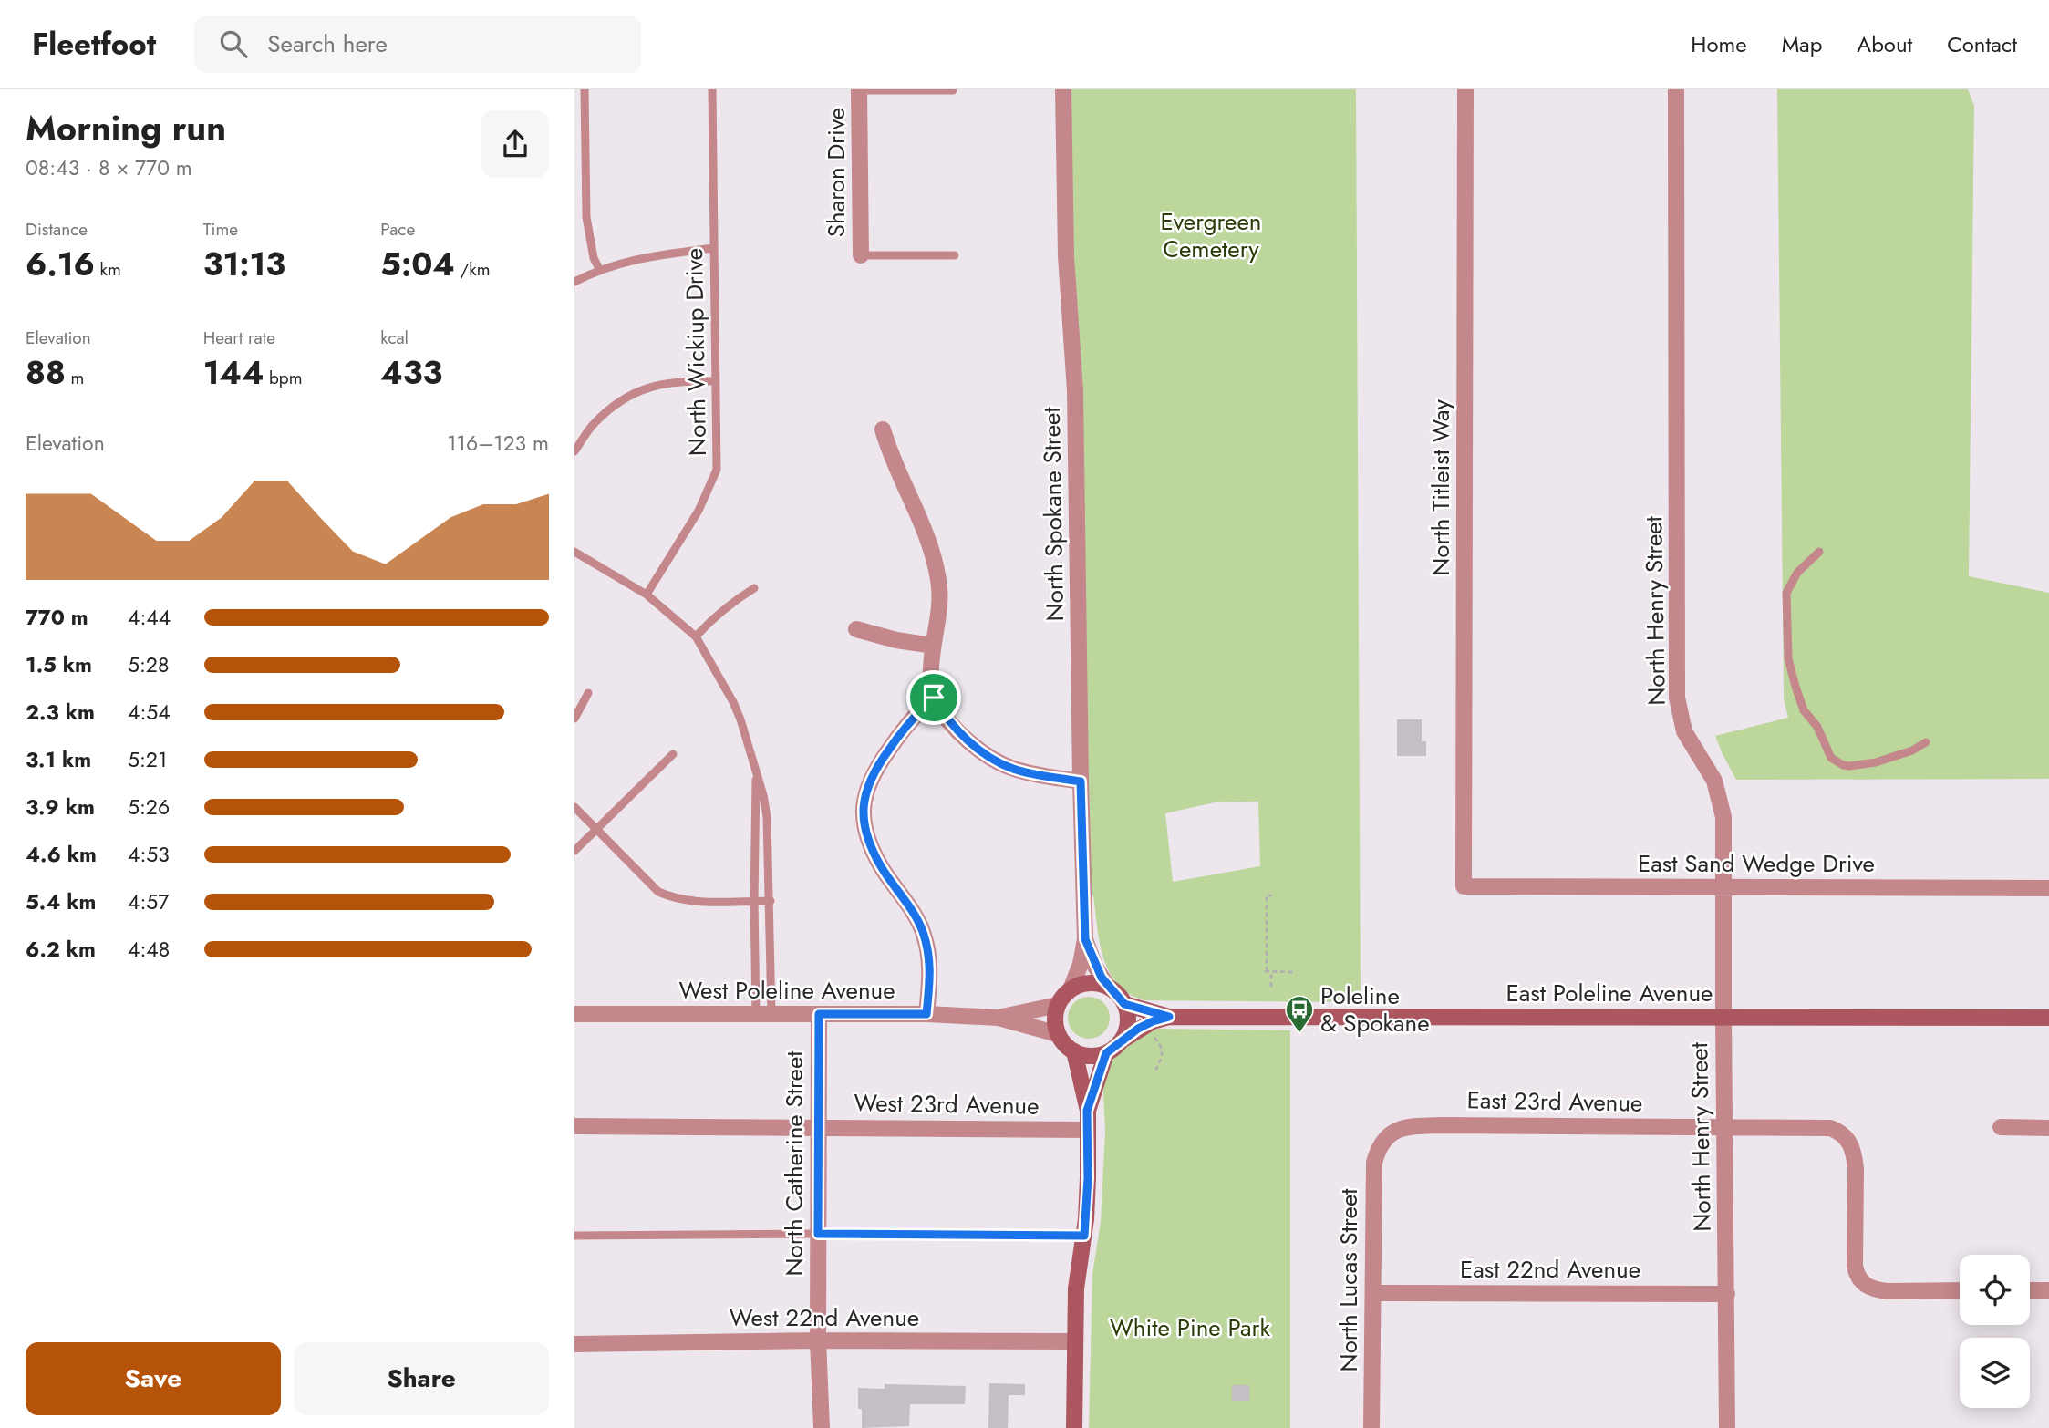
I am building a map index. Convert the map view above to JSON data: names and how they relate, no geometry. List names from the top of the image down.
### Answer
{
  "streets": {
    "main road": ["East Poleline Avenue"],
    "street": [
      "Sharon Drive",
      "North Titleist Way",
      "North Spokane Street",
      "North Henry Street",
      "East Sand Wedge Drive",
      "West Poleline Avenue",
      "East 23rd Avenue",
      "West 23rd Avenue",
      "North Catherine Street",
      "East 22nd Avenue",
      "North Lucas Street",
      "West 22nd Avenue"
    ],
    "lane": ["North Wickiup Drive"]
  },
  "crossings": [
    ["North Titleist Way", "East Sand Wedge Drive"],
    ["North Spokane Street", "West Poleline Avenue"],
    ["North Spokane Street", "East Poleline Avenue"],
    ["North Henry Street", "East Sand Wedge Drive"],
    ["North Henry Street", "East Poleline Avenue"],
    ["North Henry Street", "East 23rd Avenue"],
    ["North Henry Street", "East 22nd Avenue"],
    ["West Poleline Avenue", "East Poleline Avenue"],
    ["West Poleline Avenue", "North Catherine Street"],
    ["East 23rd Avenue", "North Lucas Street"],
    ["West 23rd Avenue", "North Catherine Street"],
    ["North Catherine Street", "West 22nd Avenue"],
    ["East 22nd Avenue", "North Lucas Street"]
  ],
  "parks": ["Evergreen Cemetery", "White Pine Park"],
  "places": {
    "bus stop": ["Poleline & Spokane"]
  },
  "page": {
    "header": "Fleetfoot",
    "search": "Search here",
    "nav": [
      "Home",
      "Map",
      "About",
      "Contact"
    ],
    "heading": ["Morning run", "08:43 · 8 × 770 m"],
    "stats": [
      ["Distance", "6.16 km"],
      ["Time", "31:13"],
      ["Pace", "5:04 /km"],
      ["Elevation", "88 m"],
      ["Heart rate", "144 bpm"],
      ["kcal", "433"]
    ],
    "chart": ["Elevation", "116–123 m"],
    "list": [
      {
        "name": "770 m",
        "note": "4:44"
      },
      {
        "name": "1.5 km",
        "note": "5:28"
      },
      {
        "name": "2.3 km",
        "note": "4:54"
      },
      {
        "name": "3.1 km",
        "note": "5:21"
      },
      {
        "name": "3.9 km",
        "note": "5:26"
      },
      {
        "name": "4.6 km",
        "note": "4:53"
      },
      {
        "name": "5.4 km",
        "note": "4:57"
      },
      {
        "name": "6.2 km",
        "note": "4:48"
      }
    ],
    "buttons": ["Save", "Share"]
  }
}
